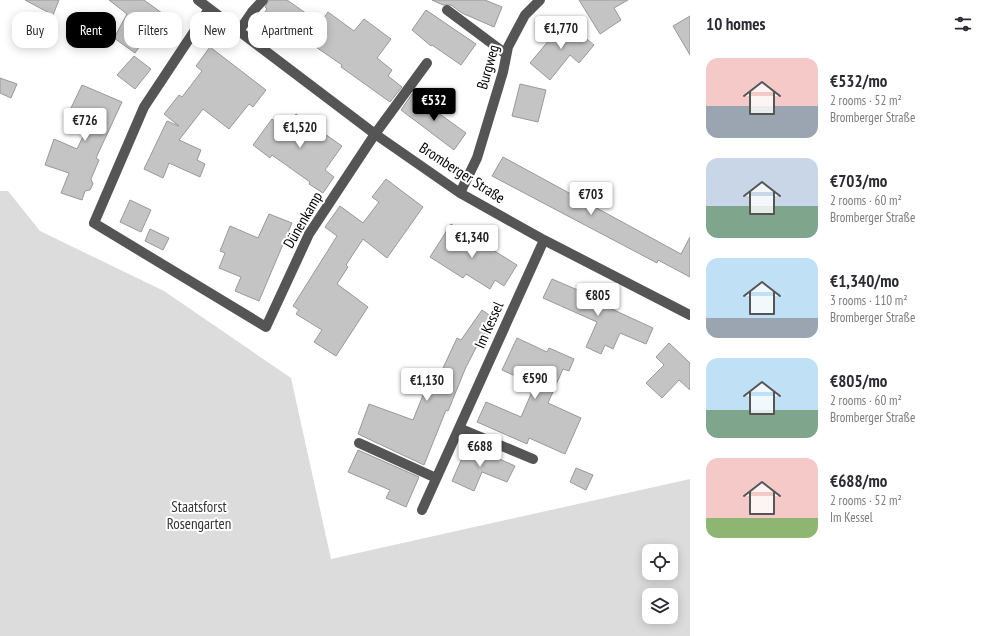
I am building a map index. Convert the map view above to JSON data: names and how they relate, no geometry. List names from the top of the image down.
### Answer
{
  "streets": {
    "street": [
      "Burgweg",
      "Bromberger Straße",
      "Dünenkamp",
      "Im Kessel"
    ]
  },
  "crossings": [
    ["Burgweg", "Bromberger Straße"],
    ["Bromberger Straße", "Dünenkamp"],
    ["Bromberger Straße", "Im Kessel"]
  ],
  "parks": ["Staatsforst Rosengarten"],
  "page": {
    "heading": "10 homes",
    "chip": [
      "Buy",
      "Rent",
      "Filters",
      "New",
      "Apartment"
    ],
    "price": [
      "€1,770",
      "€532",
      "€726",
      "€1,520",
      "€703",
      "€1,340",
      "€805",
      "€590",
      "€1,130",
      "€688"
    ],
    "list": [
      {
        "name": "€532/mo",
        "note": "2 rooms · 52 m² · Bromberger Straße"
      },
      {
        "name": "€703/mo",
        "note": "2 rooms · 60 m² · Bromberger Straße"
      },
      {
        "name": "€1,340/mo",
        "note": "3 rooms · 110 m² · Bromberger Straße"
      },
      {
        "name": "€805/mo",
        "note": "2 rooms · 60 m² · Bromberger Straße"
      },
      {
        "name": "€688/mo",
        "note": "2 rooms · 52 m² · Im Kessel"
      }
    ]
  }
}
